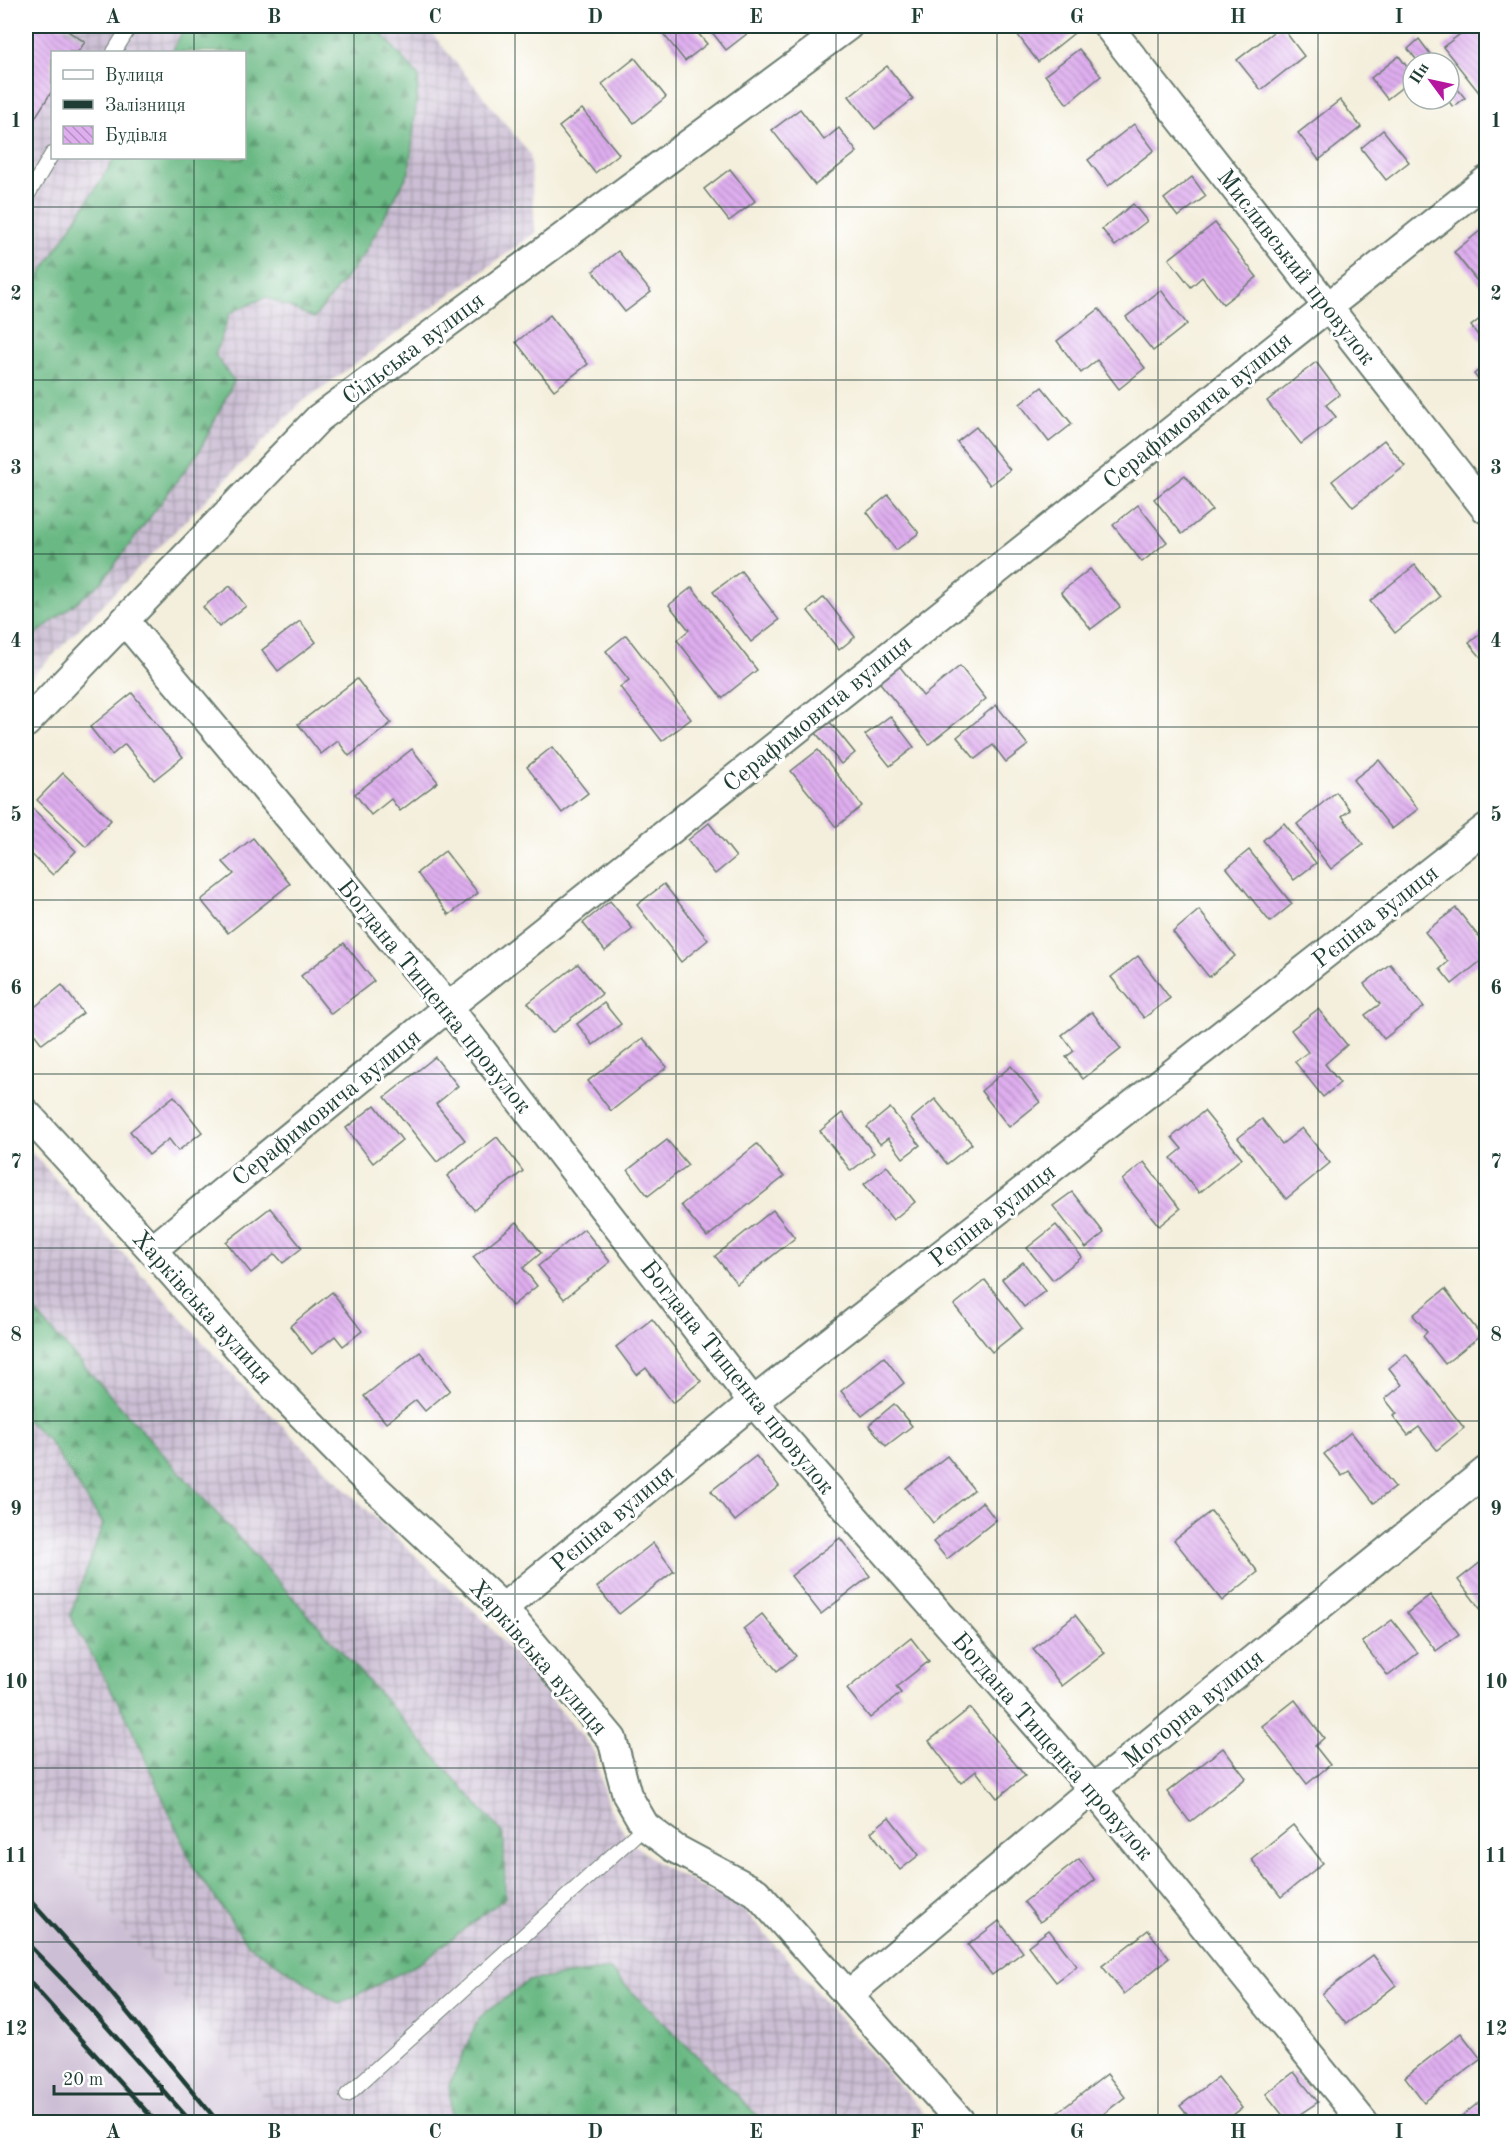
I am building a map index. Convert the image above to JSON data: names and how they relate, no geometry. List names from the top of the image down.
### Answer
{
  "streets": {
    "street": [
      "Мисливський провулок",
      "Сільська вулиця",
      "Серафимовича вулиця",
      "Рєпіна вулиця",
      "Богдана Тищенка провулок",
      "Харківська вулиця",
      "Моторна вулиця"
    ]
  },
  "crossings": [
    ["Мисливський провулок", "Серафимовича вулиця"],
    ["Сільська вулиця", "Богдана Тищенка провулок"],
    ["Серафимовича вулиця", "Богдана Тищенка провулок"],
    ["Серафимовича вулиця", "Харківська вулиця"],
    ["Рєпіна вулиця", "Богдана Тищенка провулок"],
    ["Рєпіна вулиця", "Харківська вулиця"],
    ["Богдана Тищенка провулок", "Моторна вулиця"],
    ["Харківська вулиця", "Моторна вулиця"]
  ],
  "legend": ["Вулиця", "Залізниця", "Будівля"],
  "scale_bar": "20 m",
  "north": "top left",
  "grid": {
    "columns": [
      "A",
      "B",
      "C",
      "D",
      "E",
      "F",
      "G",
      "H",
      "I"
    ],
    "rows": [
      "1",
      "2",
      "3",
      "4",
      "5",
      "6",
      "7",
      "8",
      "9",
      "10",
      "11",
      "12"
    ]
  }
}
